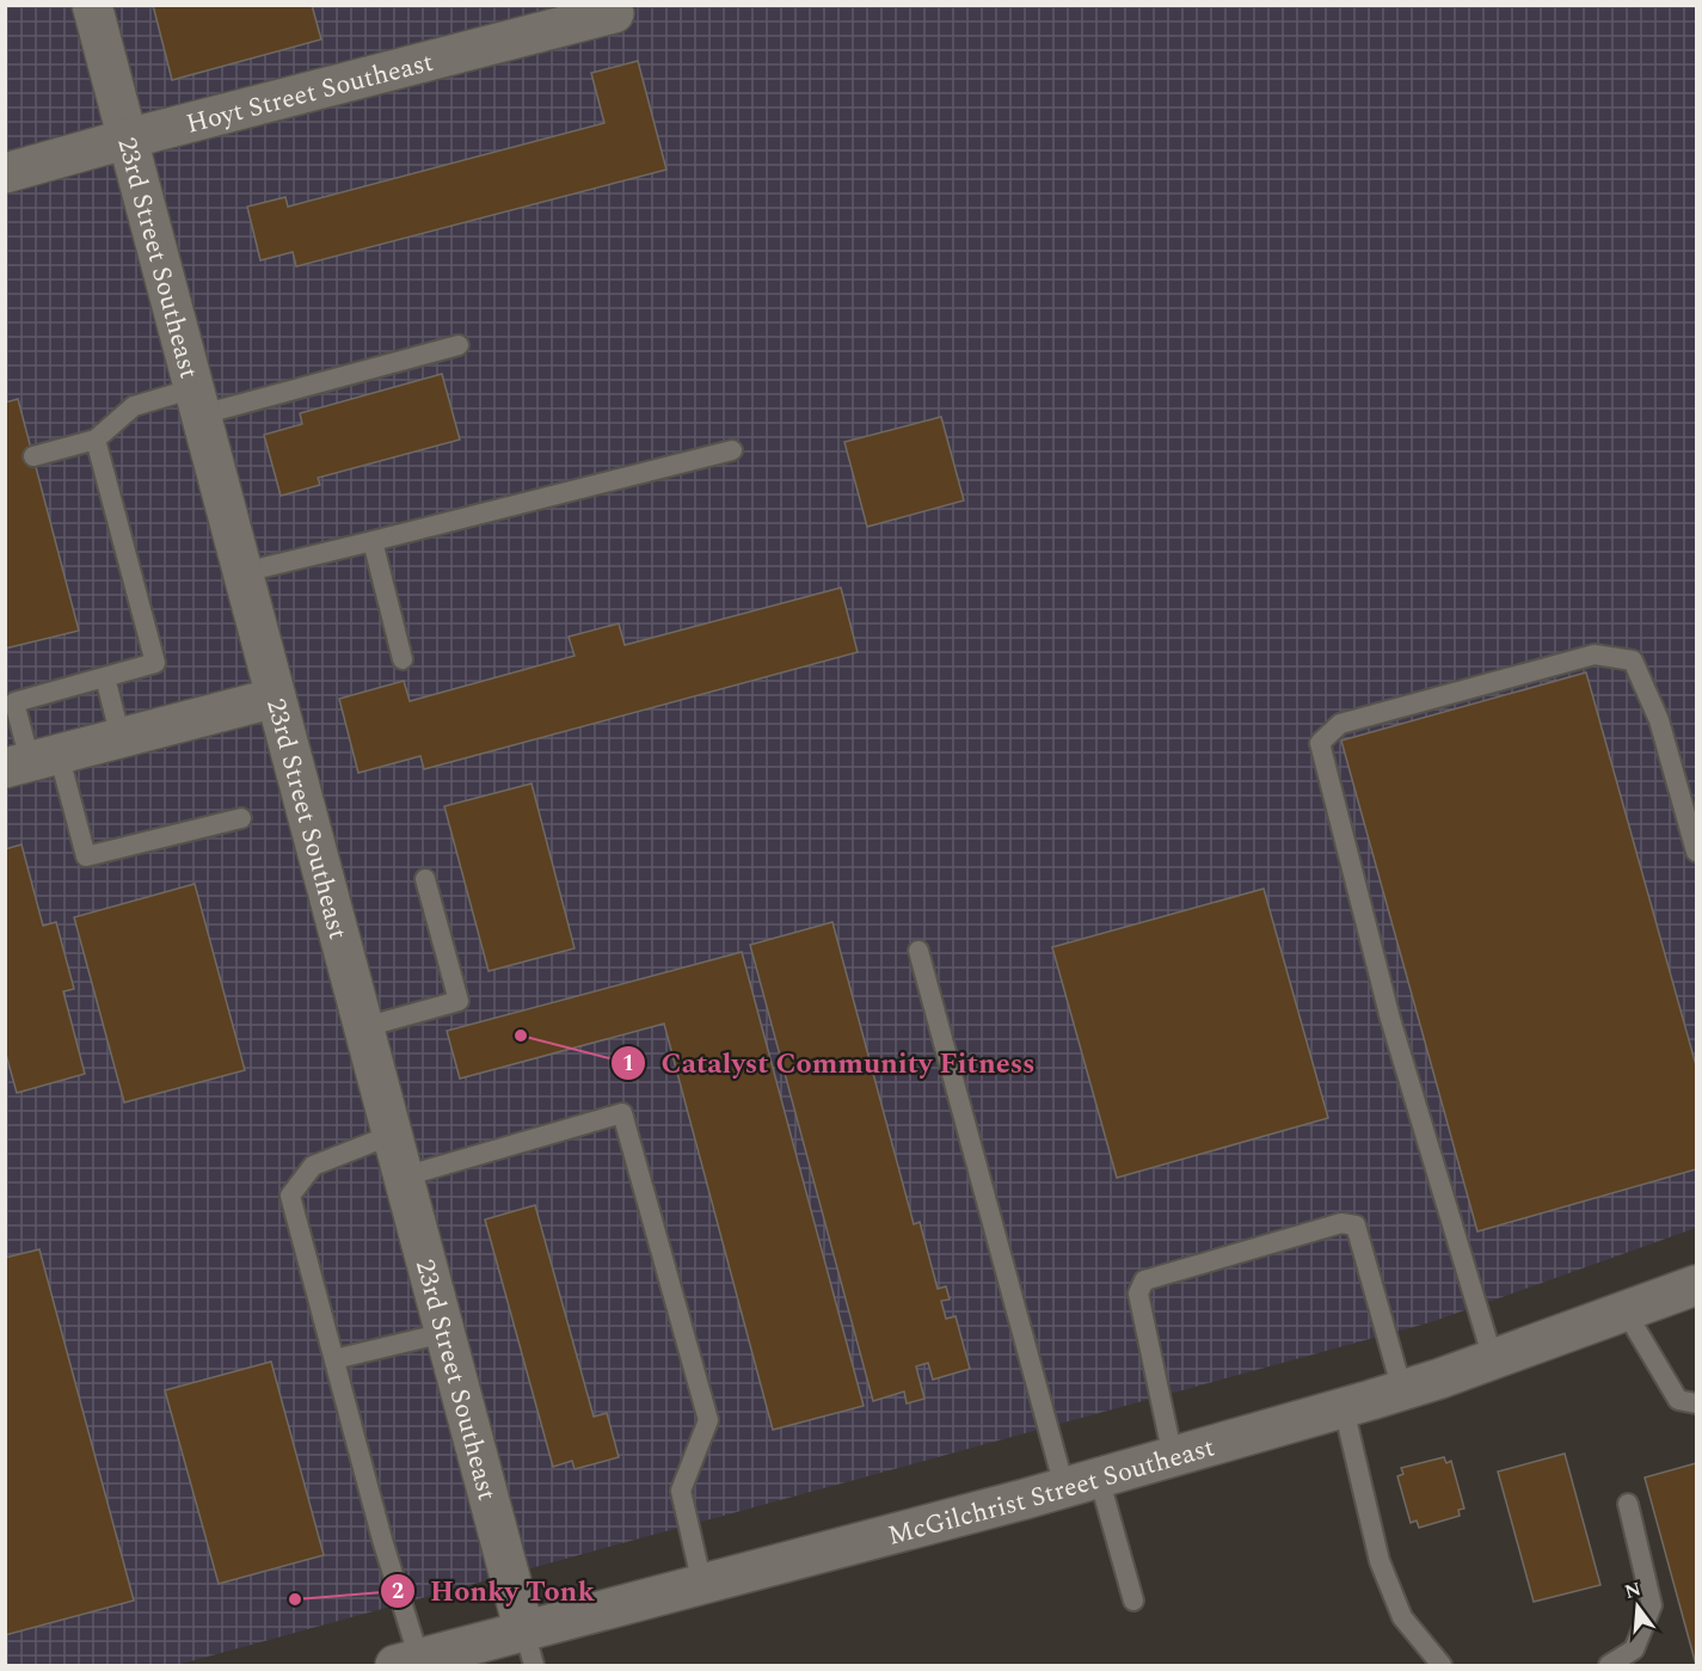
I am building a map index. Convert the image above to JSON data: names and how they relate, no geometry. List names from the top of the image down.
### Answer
{
  "streets": {
    "street": ["Hoyt Street Southeast", "23rd Street Southeast", "McGilchrist Street Southeast"]
  },
  "crossings": [
    ["Hoyt Street Southeast", "23rd Street Southeast"],
    ["23rd Street Southeast", "McGilchrist Street Southeast"]
  ],
  "places": ["Catalyst Community Fitness", "Honky Tonk"],
  "north": "top"
}
